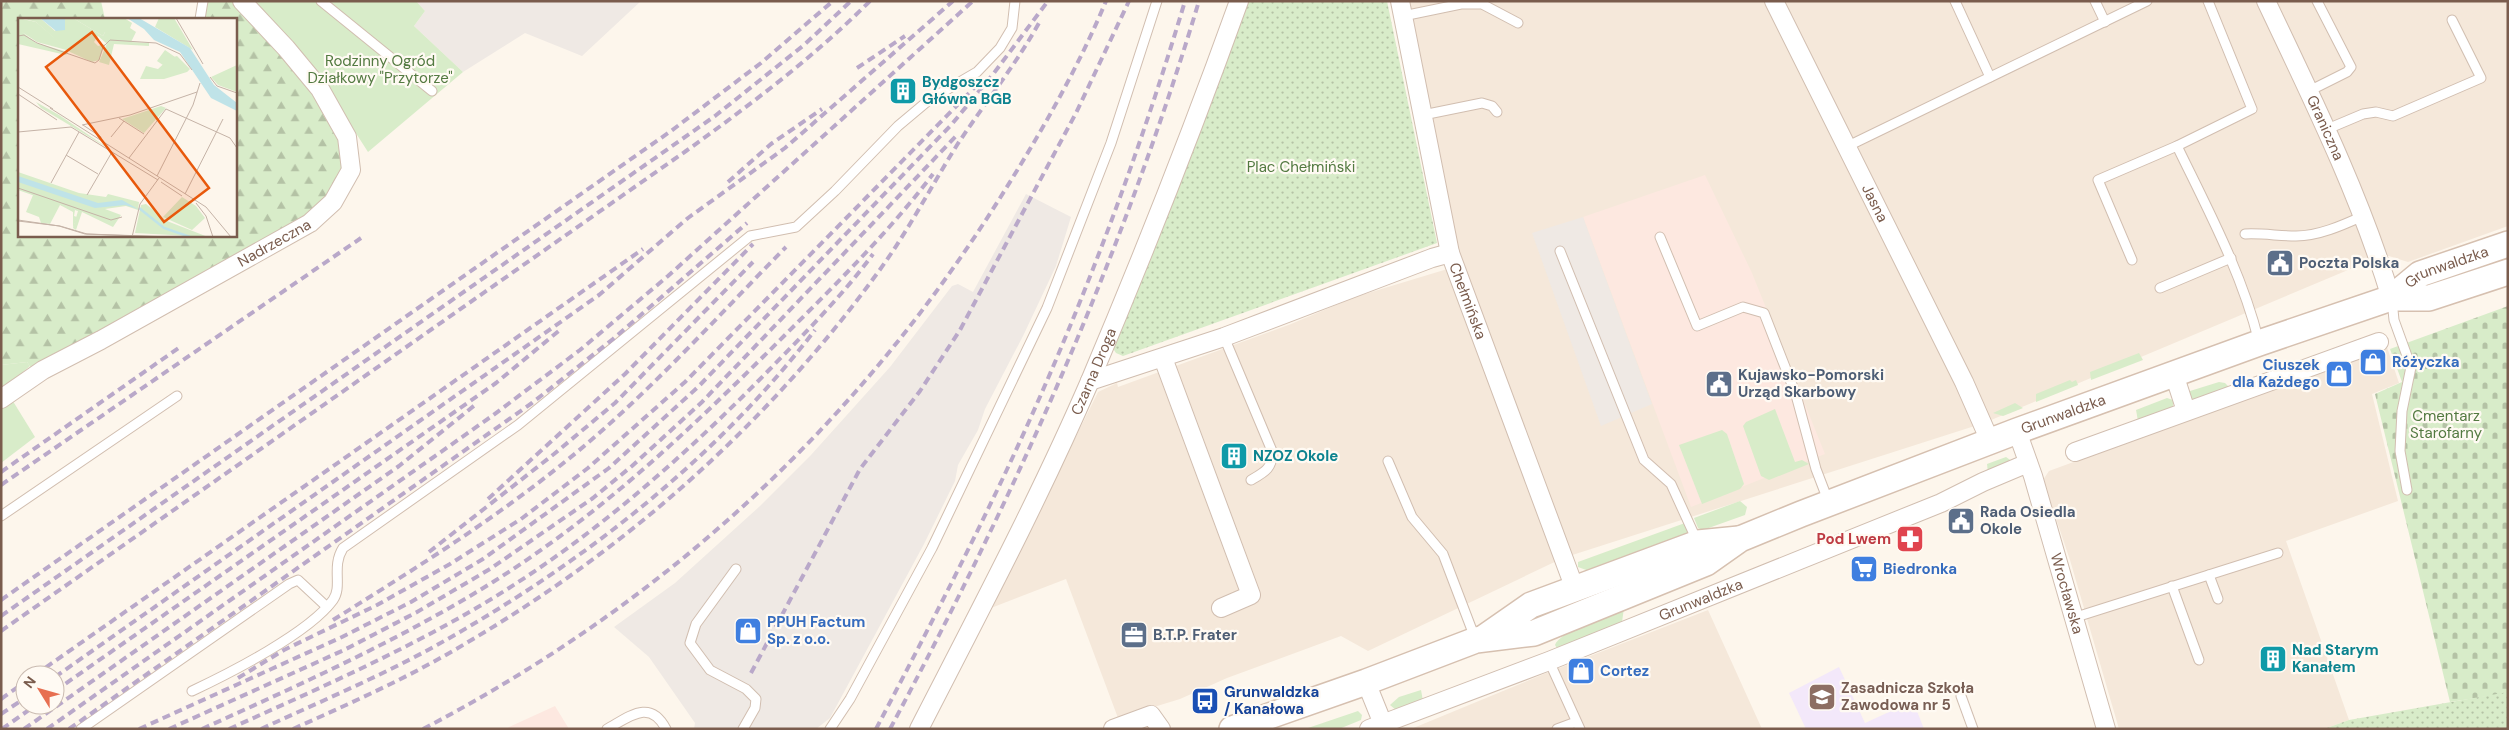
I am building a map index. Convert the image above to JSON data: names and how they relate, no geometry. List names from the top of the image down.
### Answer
{
  "streets": {
    "main road": ["Grunwaldzka"],
    "street": [
      "Graniczna",
      "Jasna",
      "Nadrzeczna",
      "Chełmińska",
      "Czarna Droga",
      "Wrocławska"
    ]
  },
  "crossings": [
    ["Graniczna", "Grunwaldzka"],
    ["Jasna", "Grunwaldzka"],
    ["Grunwaldzka", "Chełmińska"],
    ["Grunwaldzka", "Wrocławska"]
  ],
  "parks": ["Rodzinny Ogród Działkowy \"Przytorze\"", "Plac Chełmiński", "Cmentarz Starofarny"],
  "places": {
    "building": ["Bydgoszcz Główna BGB", "NZOZ Okole", "Nad Starym Kanałem"],
    "public building": ["Poczta Polska", "Kujawsko-Pomorski Urząd Skarbowy", "Rada Osiedla Okole"],
    "shop": [
      "Różyczka",
      "Ciuszek dla Każdego",
      "PPUH Factum Sp. z o.o.",
      "Cortez"
    ],
    "pharmacy": ["Pod Lwem"],
    "supermarket": ["Biedronka"],
    "office": ["B.T.P. Frater"],
    "school or university": ["Zasadnicza Szkoła Zawodowa nr 5"],
    "bus stop": ["Grunwaldzka / Kanałowa"]
  },
  "north": "top left"
}
